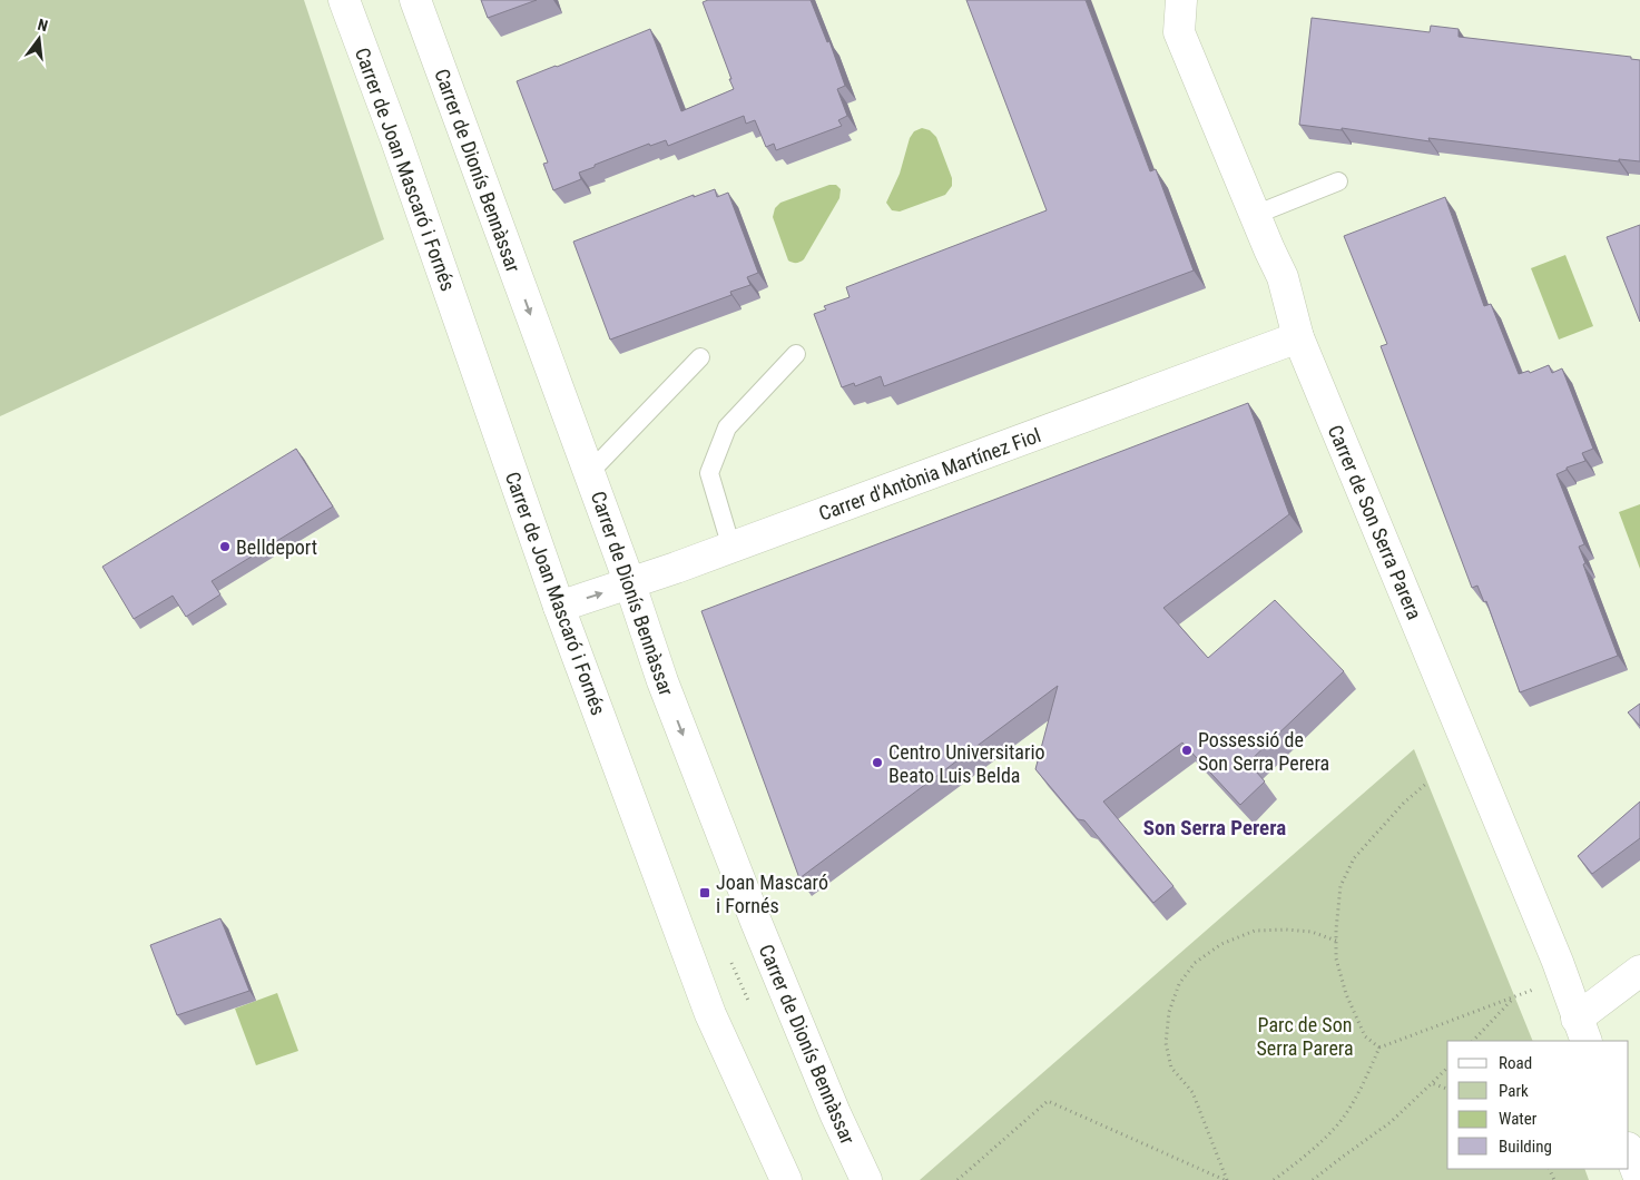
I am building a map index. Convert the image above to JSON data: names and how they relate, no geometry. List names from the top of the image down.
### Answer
{
  "streets": {
    "street": [
      "Carrer de Joan Mascaró i Fornés",
      "Carrer de Dionís Bennàssar",
      "Carrer d'Antònia Martínez Fiol",
      "Carrer de Son Serra Parera"
    ]
  },
  "crossings": [
    ["Carrer de Joan Mascaró i Fornés", "Carrer d'Antònia Martínez Fiol"],
    ["Carrer de Dionís Bennàssar", "Carrer d'Antònia Martínez Fiol"],
    ["Carrer d'Antònia Martínez Fiol", "Carrer de Son Serra Parera"]
  ],
  "one_way": ["Carrer de Dionís Bennàssar"],
  "districts": ["Son Serra Perera"],
  "parks": ["Parc de Son Serra Parera"],
  "places": {
    "other": ["Belldeport", "Possessió de Son Serra Perera", "Centro Universitario Beato Luis Belda"],
    "transit": ["Joan Mascaró i Fornés"]
  },
  "legend": [
    "Road",
    "Park",
    "Water",
    "Building"
  ],
  "north": "top"
}
